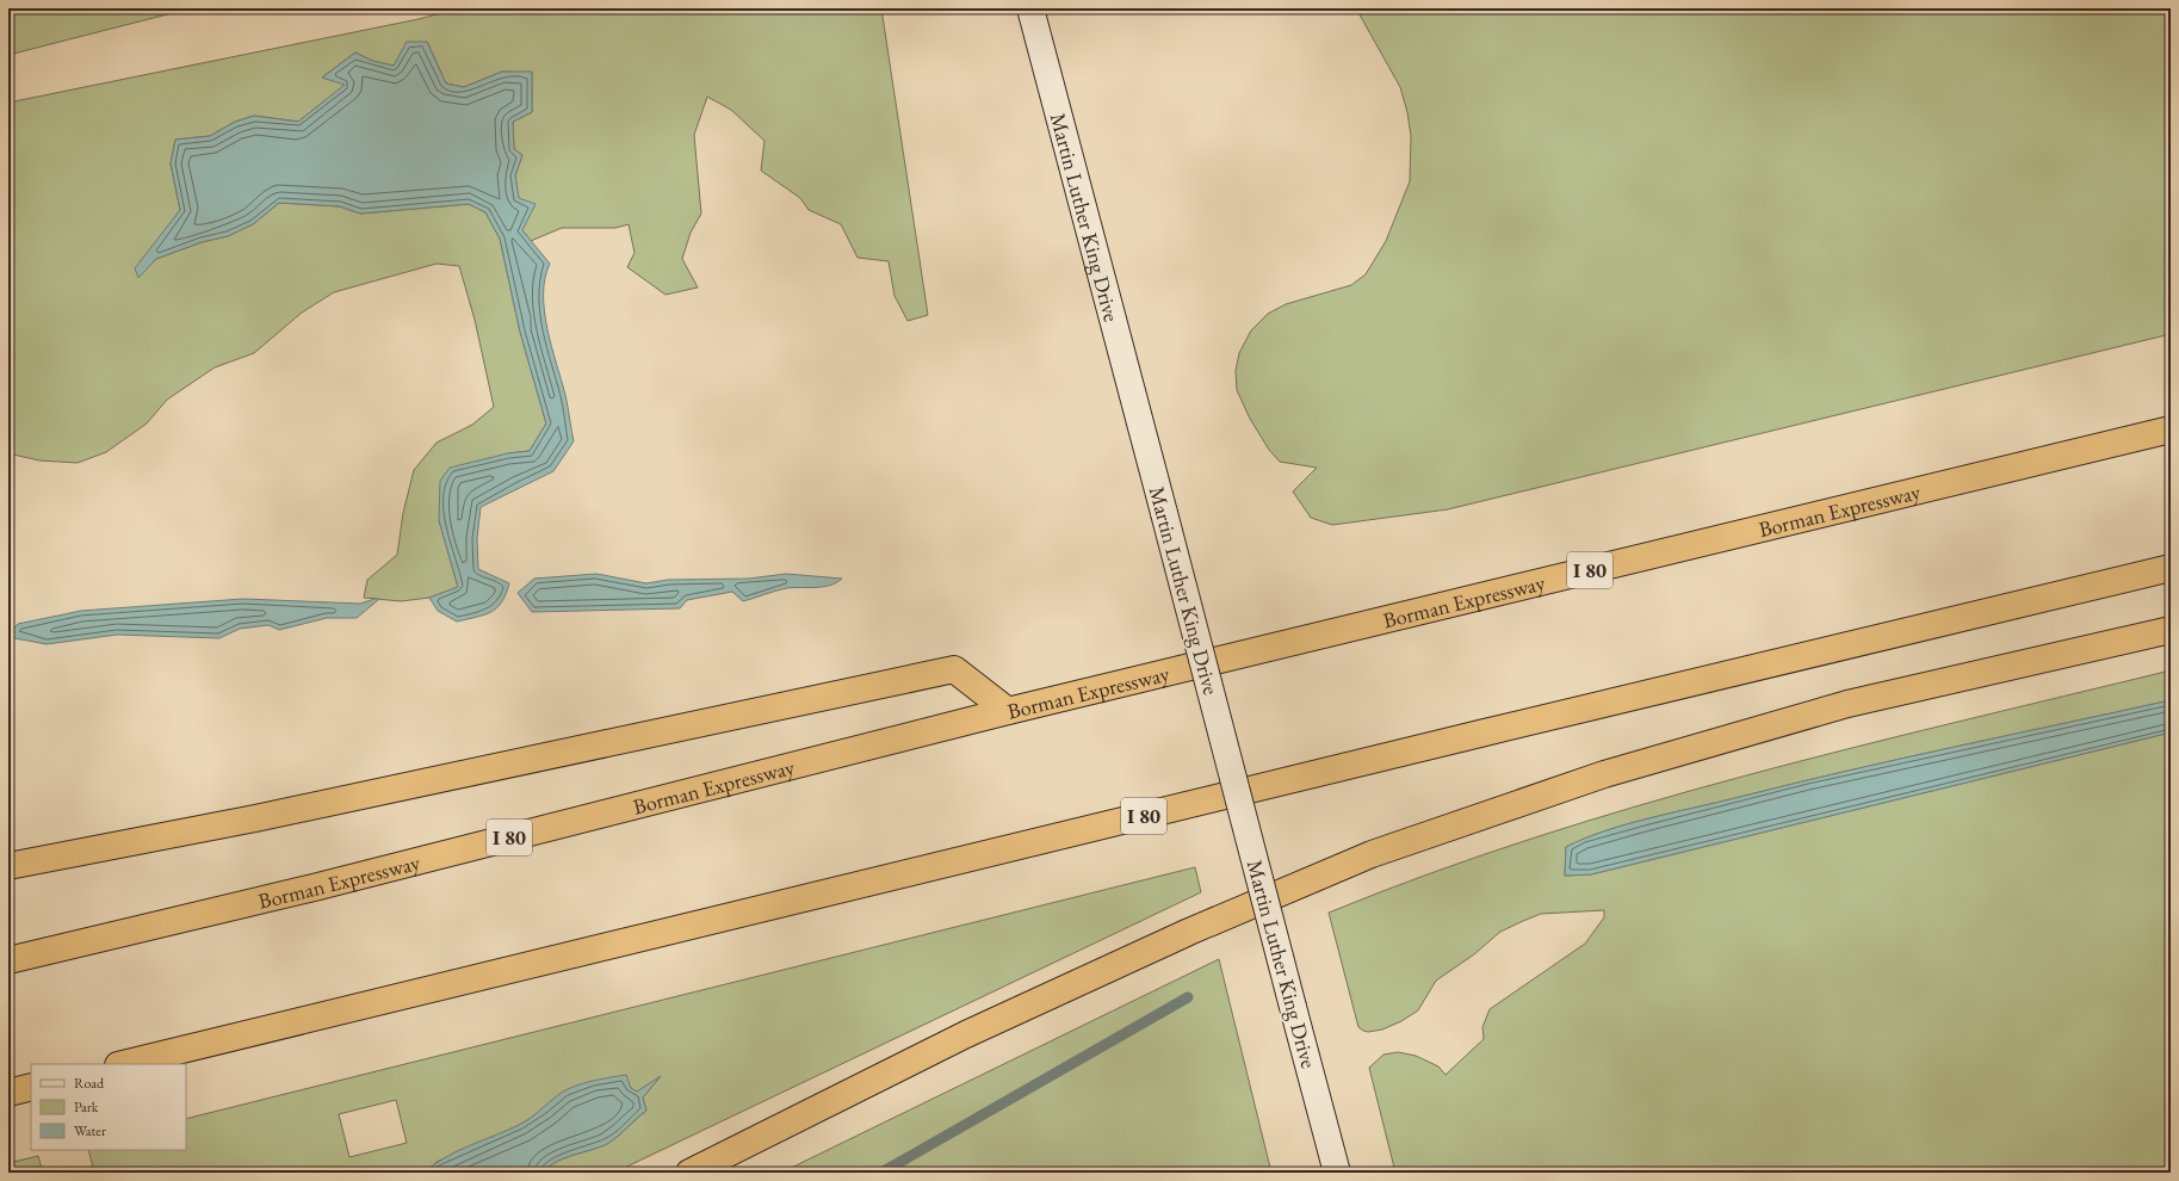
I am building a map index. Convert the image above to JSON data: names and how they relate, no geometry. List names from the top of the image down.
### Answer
{
  "streets": {
    "highway": ["Borman Expressway", "I 80"],
    "main road": ["Martin Luther King Drive"]
  },
  "legend": ["Road", "Park", "Water"]
}
